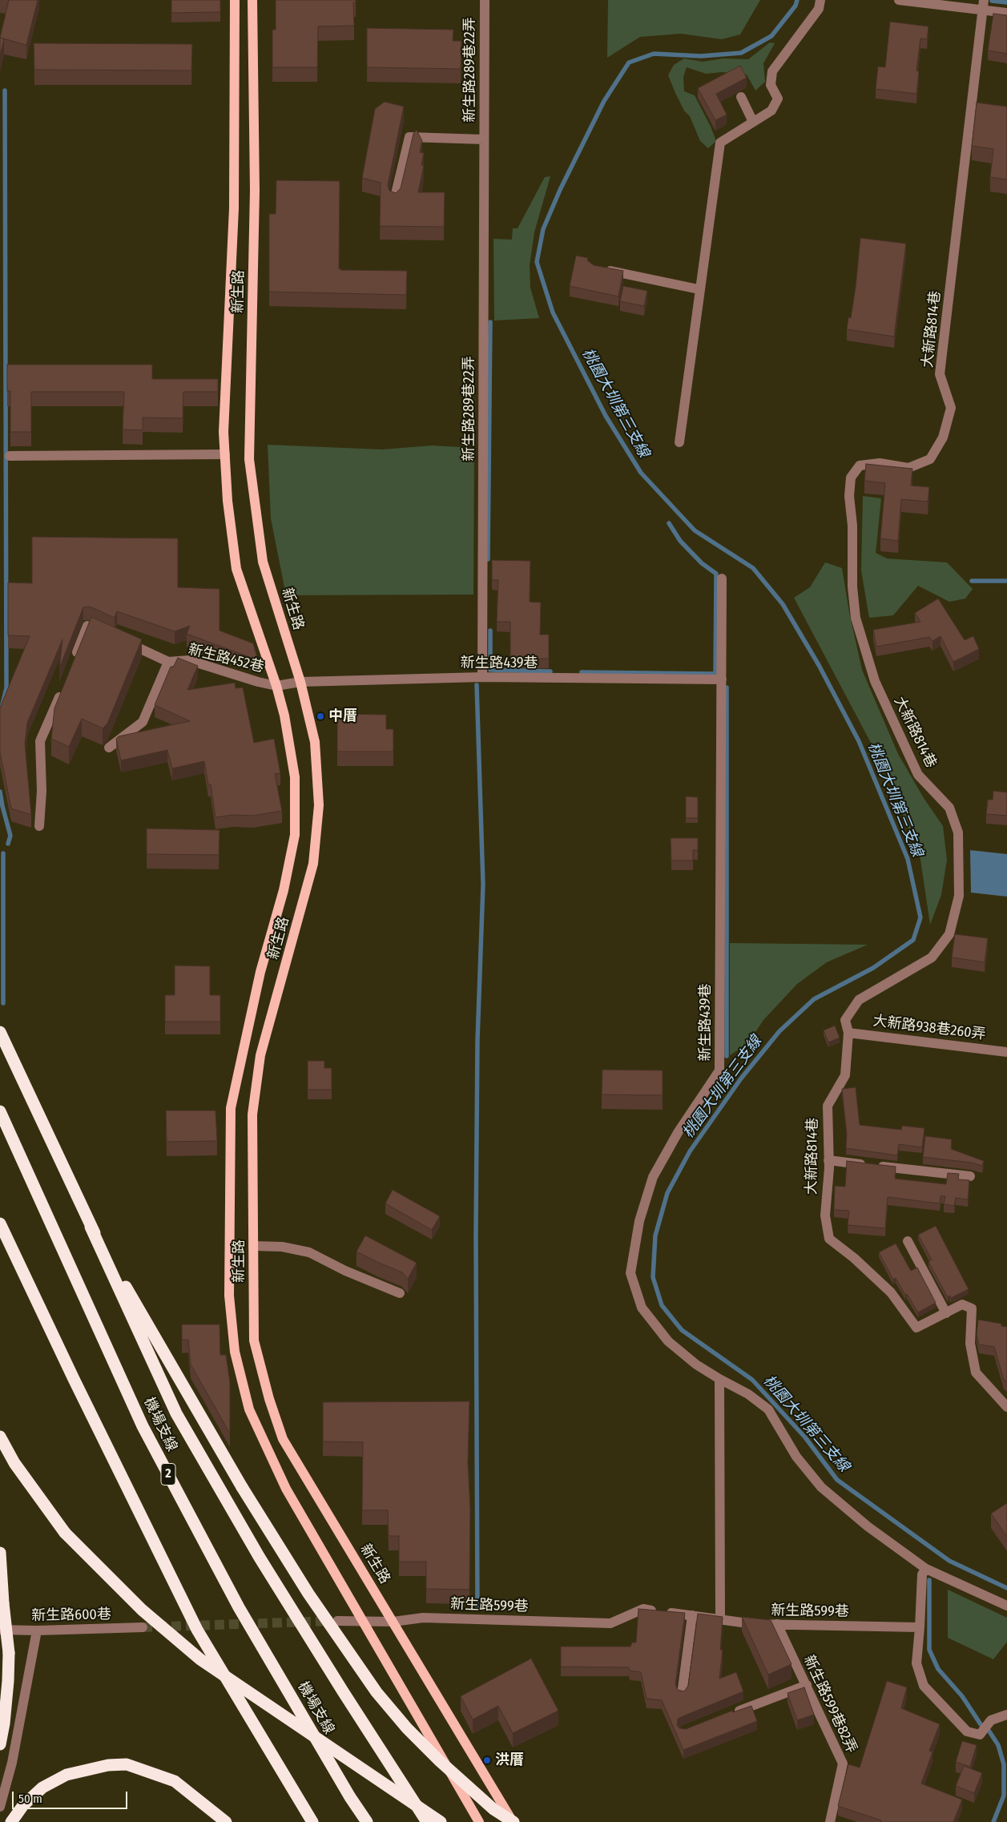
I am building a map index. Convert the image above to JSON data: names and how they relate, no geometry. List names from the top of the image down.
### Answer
{
  "streets": {
    "highway": ["機場支線", "2"],
    "main road": ["新生路"],
    "street": [
      "新生路289巷22弄",
      "大新路814巷",
      "新生路452巷",
      "新生路439巷",
      "大新路938巷260弄",
      "新生路599巷",
      "新生路600巷",
      "新生路599巷82弄"
    ]
  },
  "crossings": [
    ["新生路289巷22弄", "新生路439巷"],
    ["新生路", "新生路452巷"],
    ["新生路", "新生路439巷"],
    ["新生路", "新生路599巷"],
    ["大新路814巷", "大新路938巷260弄"],
    ["新生路452巷", "新生路439巷"],
    ["新生路599巷", "新生路599巷82弄"]
  ],
  "water": ["桃園大圳第三支線"],
  "places": ["中厝", "洪厝"],
  "scale_bar": "50 m"
}
